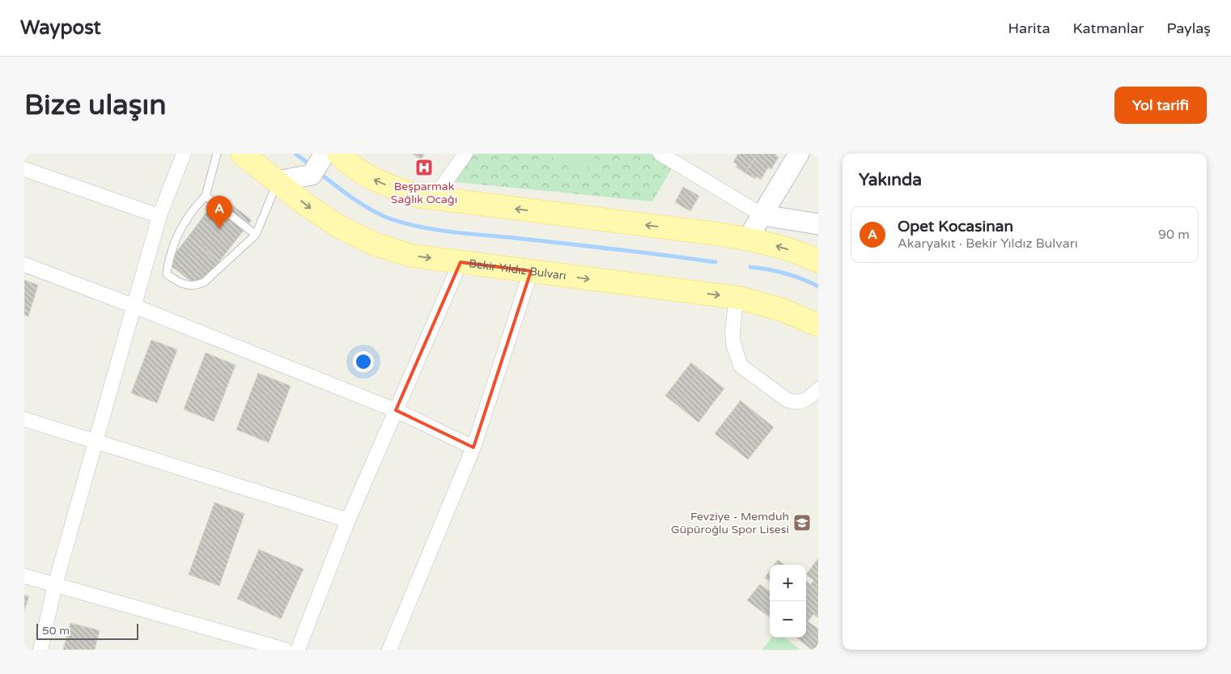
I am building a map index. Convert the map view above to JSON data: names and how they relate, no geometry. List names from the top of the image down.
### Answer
{
  "streets": {
    "main road": ["Bekir Yıldız Bulvarı"]
  },
  "places": {
    "hospital": ["Beşparmak Sağlık Ocağı"],
    "school or university": ["Fevziye - Memduh Güpüroğlu Spor Lisesi"]
  },
  "scale_bar": "50 m",
  "page": {
    "header": "Waypost",
    "nav": ["Harita", "Katmanlar", "Paylaş"],
    "buttons": "Yol tarifi",
    "title": "Bize ulaşın",
    "heading": "Yakında",
    "pins": "A",
    "list": [
      {
        "mark": "A",
        "name": "Opet Kocasinan",
        "note": "Akaryakıt · Bekir Yıldız Bulvarı",
        "value": "90 m"
      }
    ],
    "map_buttons": ["+", "−"],
    "scale": "50 m"
  }
}
